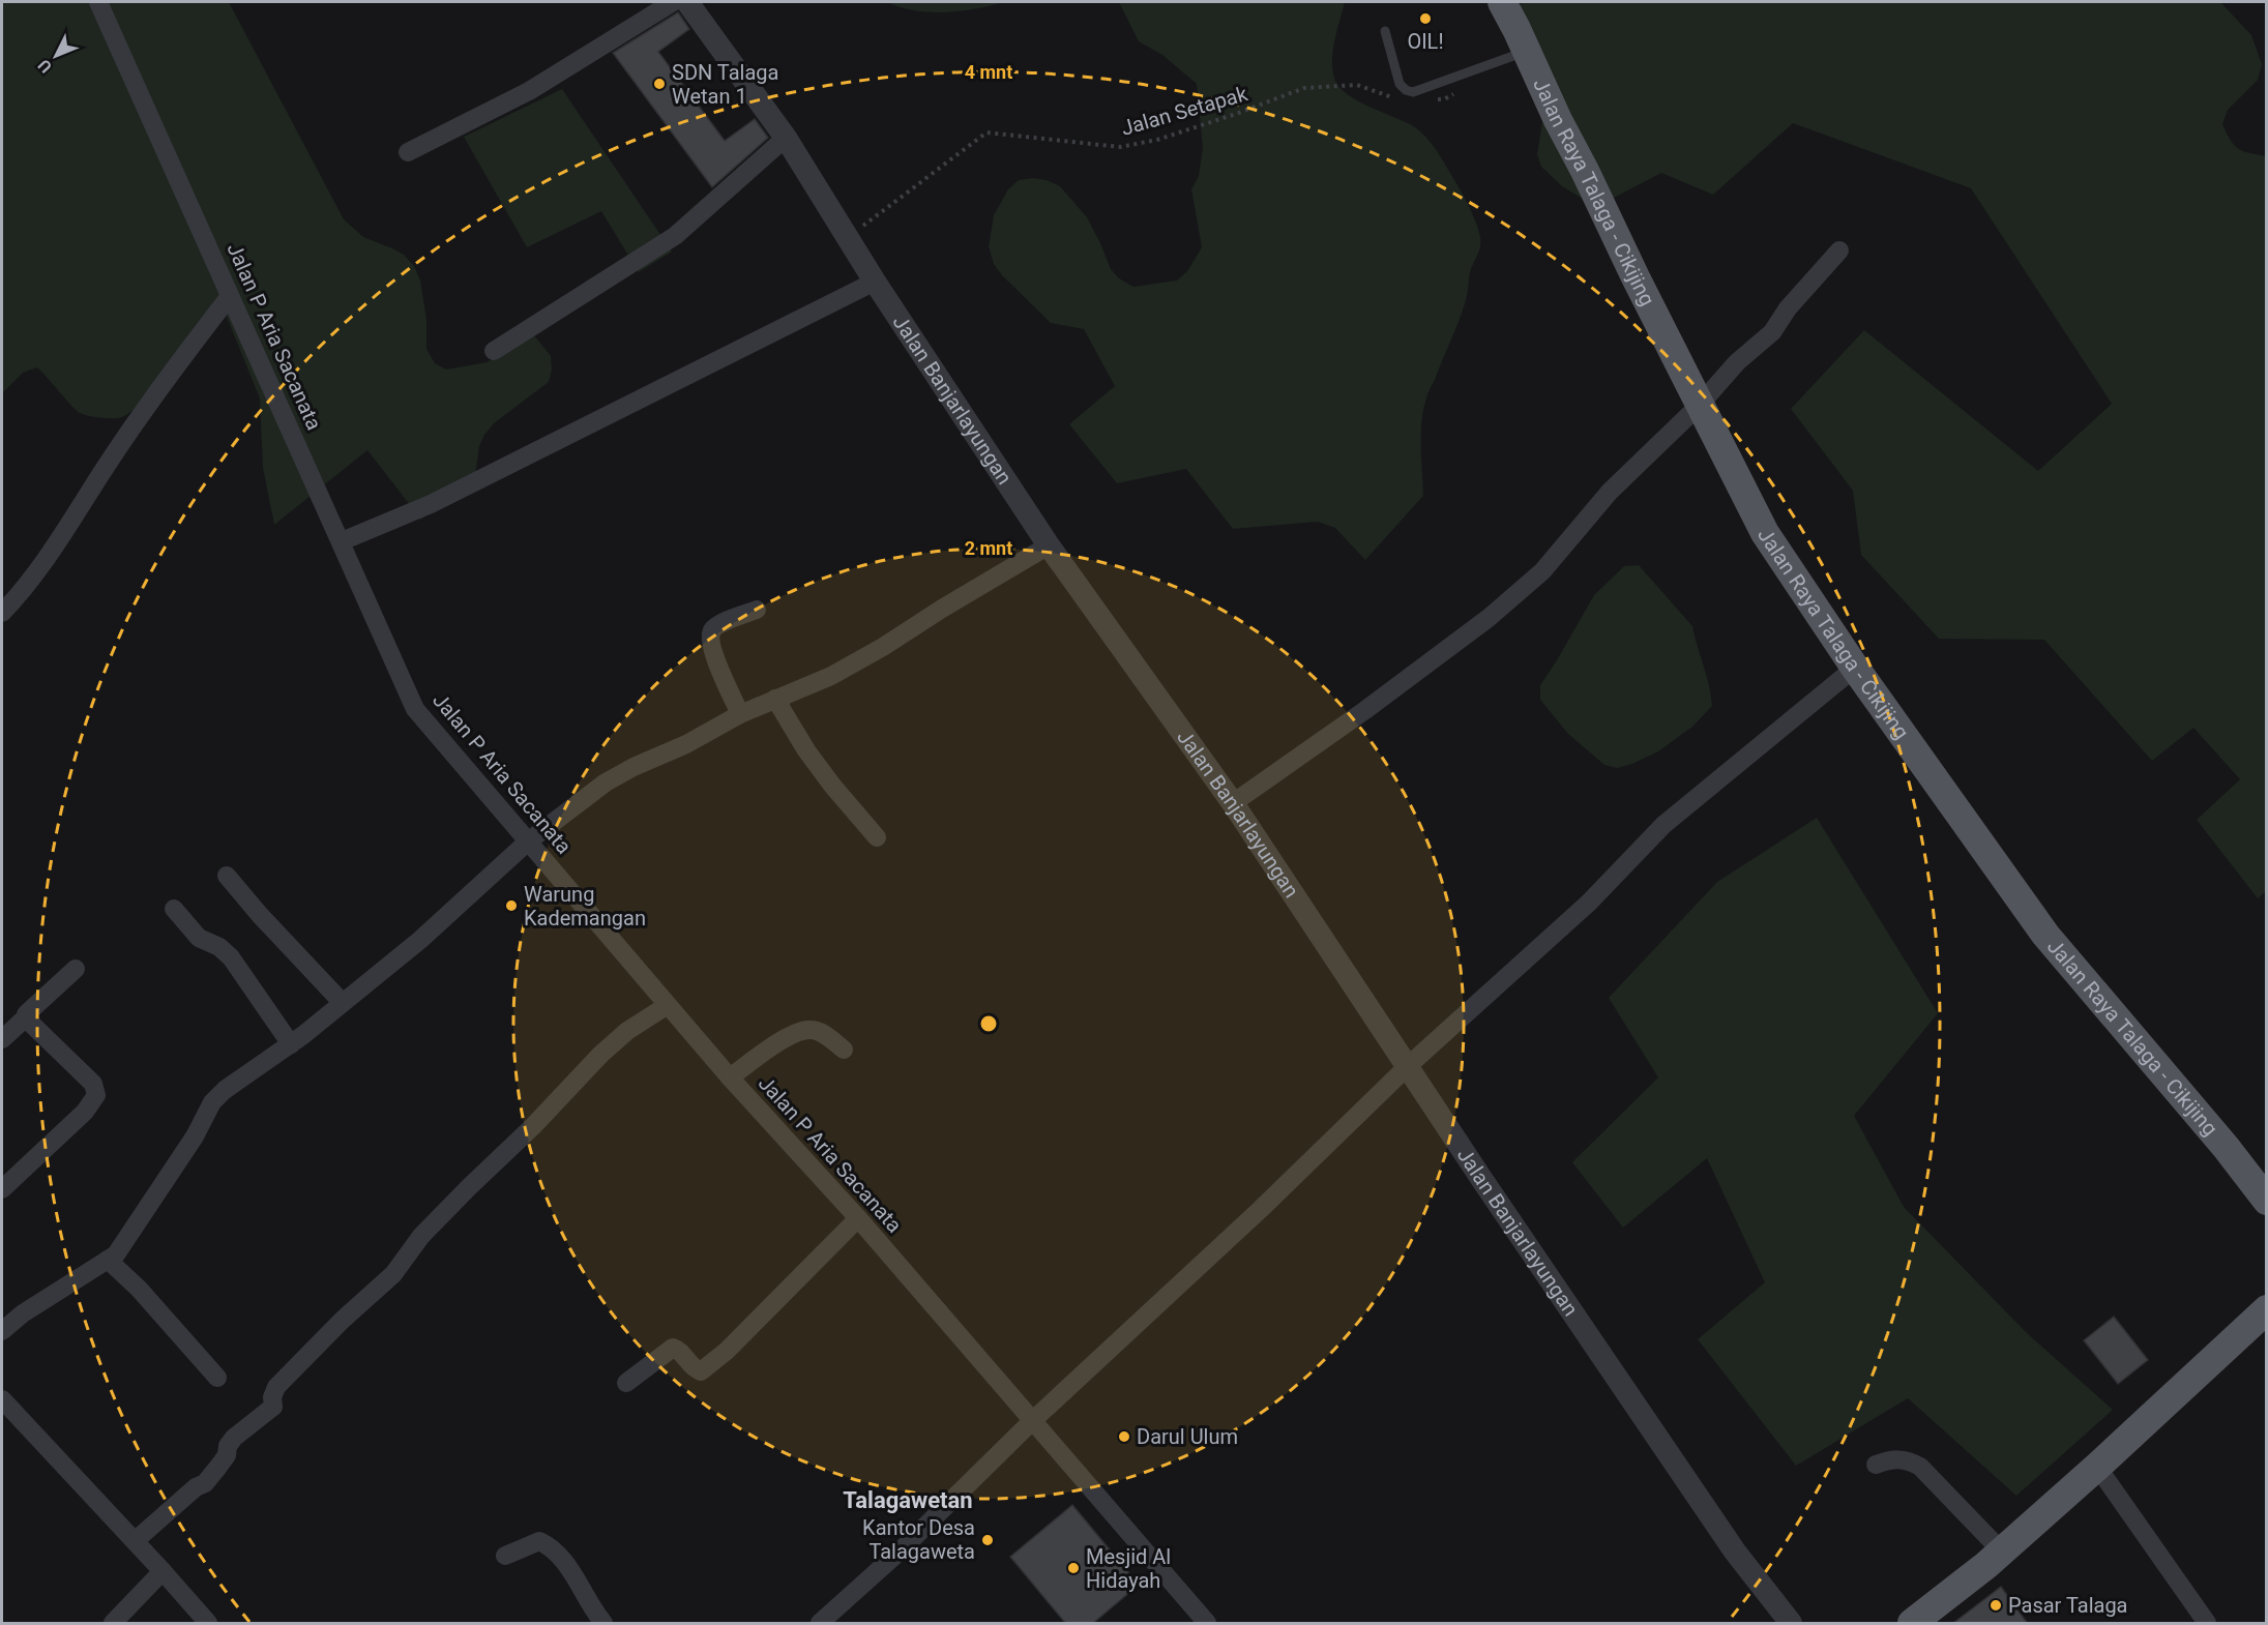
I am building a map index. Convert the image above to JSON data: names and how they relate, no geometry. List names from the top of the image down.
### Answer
{
  "streets": {
    "main road": ["Jalan Raya Talaga - Cikijing"],
    "street": ["Jalan P Aria Sacanata", "Jalan Banjarlayungan"],
    "path": ["Jalan Setapak"]
  },
  "crossings": [
    ["Jalan Setapak", "Jalan Banjarlayungan"]
  ],
  "districts": ["Talagawetan"],
  "places": [
    "OIL!",
    "SDN Talaga Wetan 1",
    "Warung Kademangan",
    "Darul Ulum",
    "Kantor Desa Talagaweta",
    "Mesjid Al Hidayah",
    "Pasar Talaga"
  ],
  "north": "bottom left",
  "rings": ["4 mnt", "2 mnt"]
}
